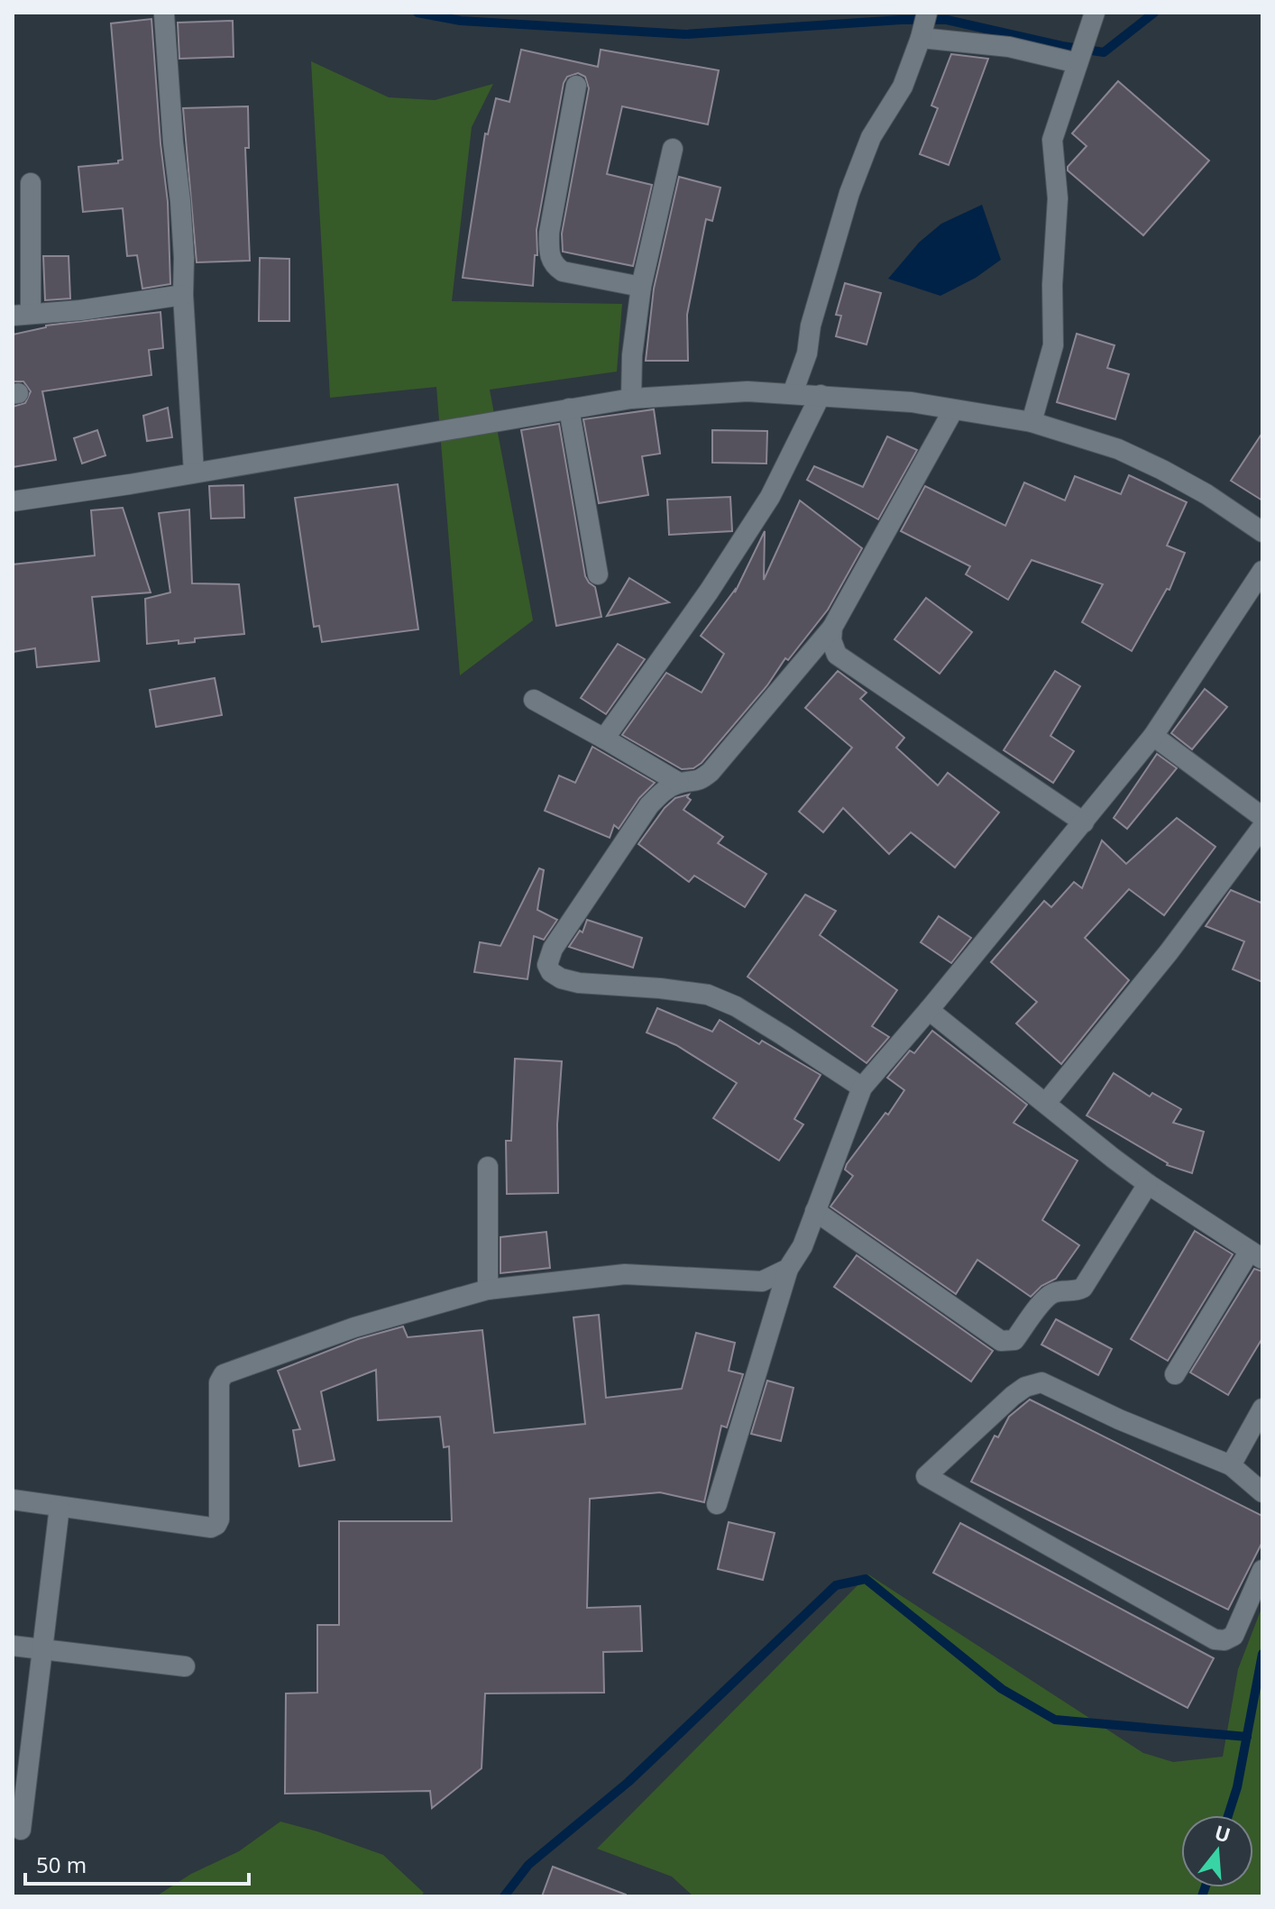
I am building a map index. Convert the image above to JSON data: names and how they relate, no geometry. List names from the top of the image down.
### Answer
{
  "scale_bar": "50 m",
  "north": "top"
}
